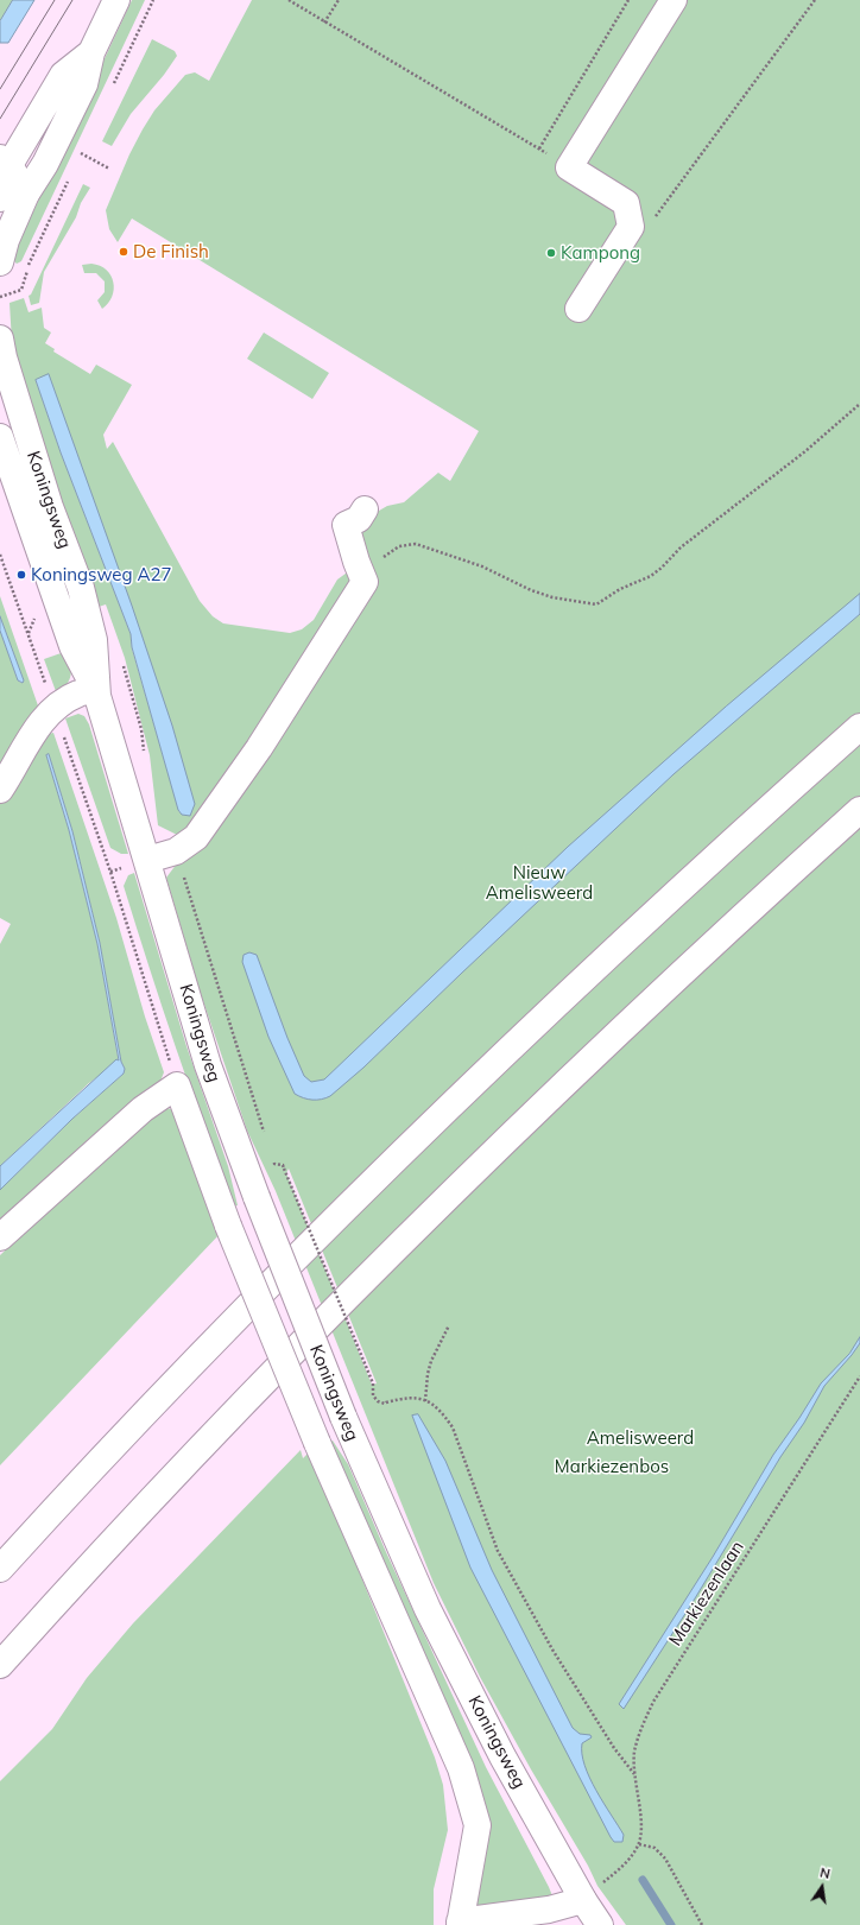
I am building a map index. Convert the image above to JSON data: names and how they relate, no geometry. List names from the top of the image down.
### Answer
{
  "streets": {
    "main road": ["Koningsweg"],
    "path": ["Markiezenlaan"]
  },
  "parks": ["Nieuw Amelisweerd", "Amelisweerd", "Markiezenbos"],
  "places": ["De Finish", "Kampong", "Koningsweg A27"],
  "north": "top"
}
